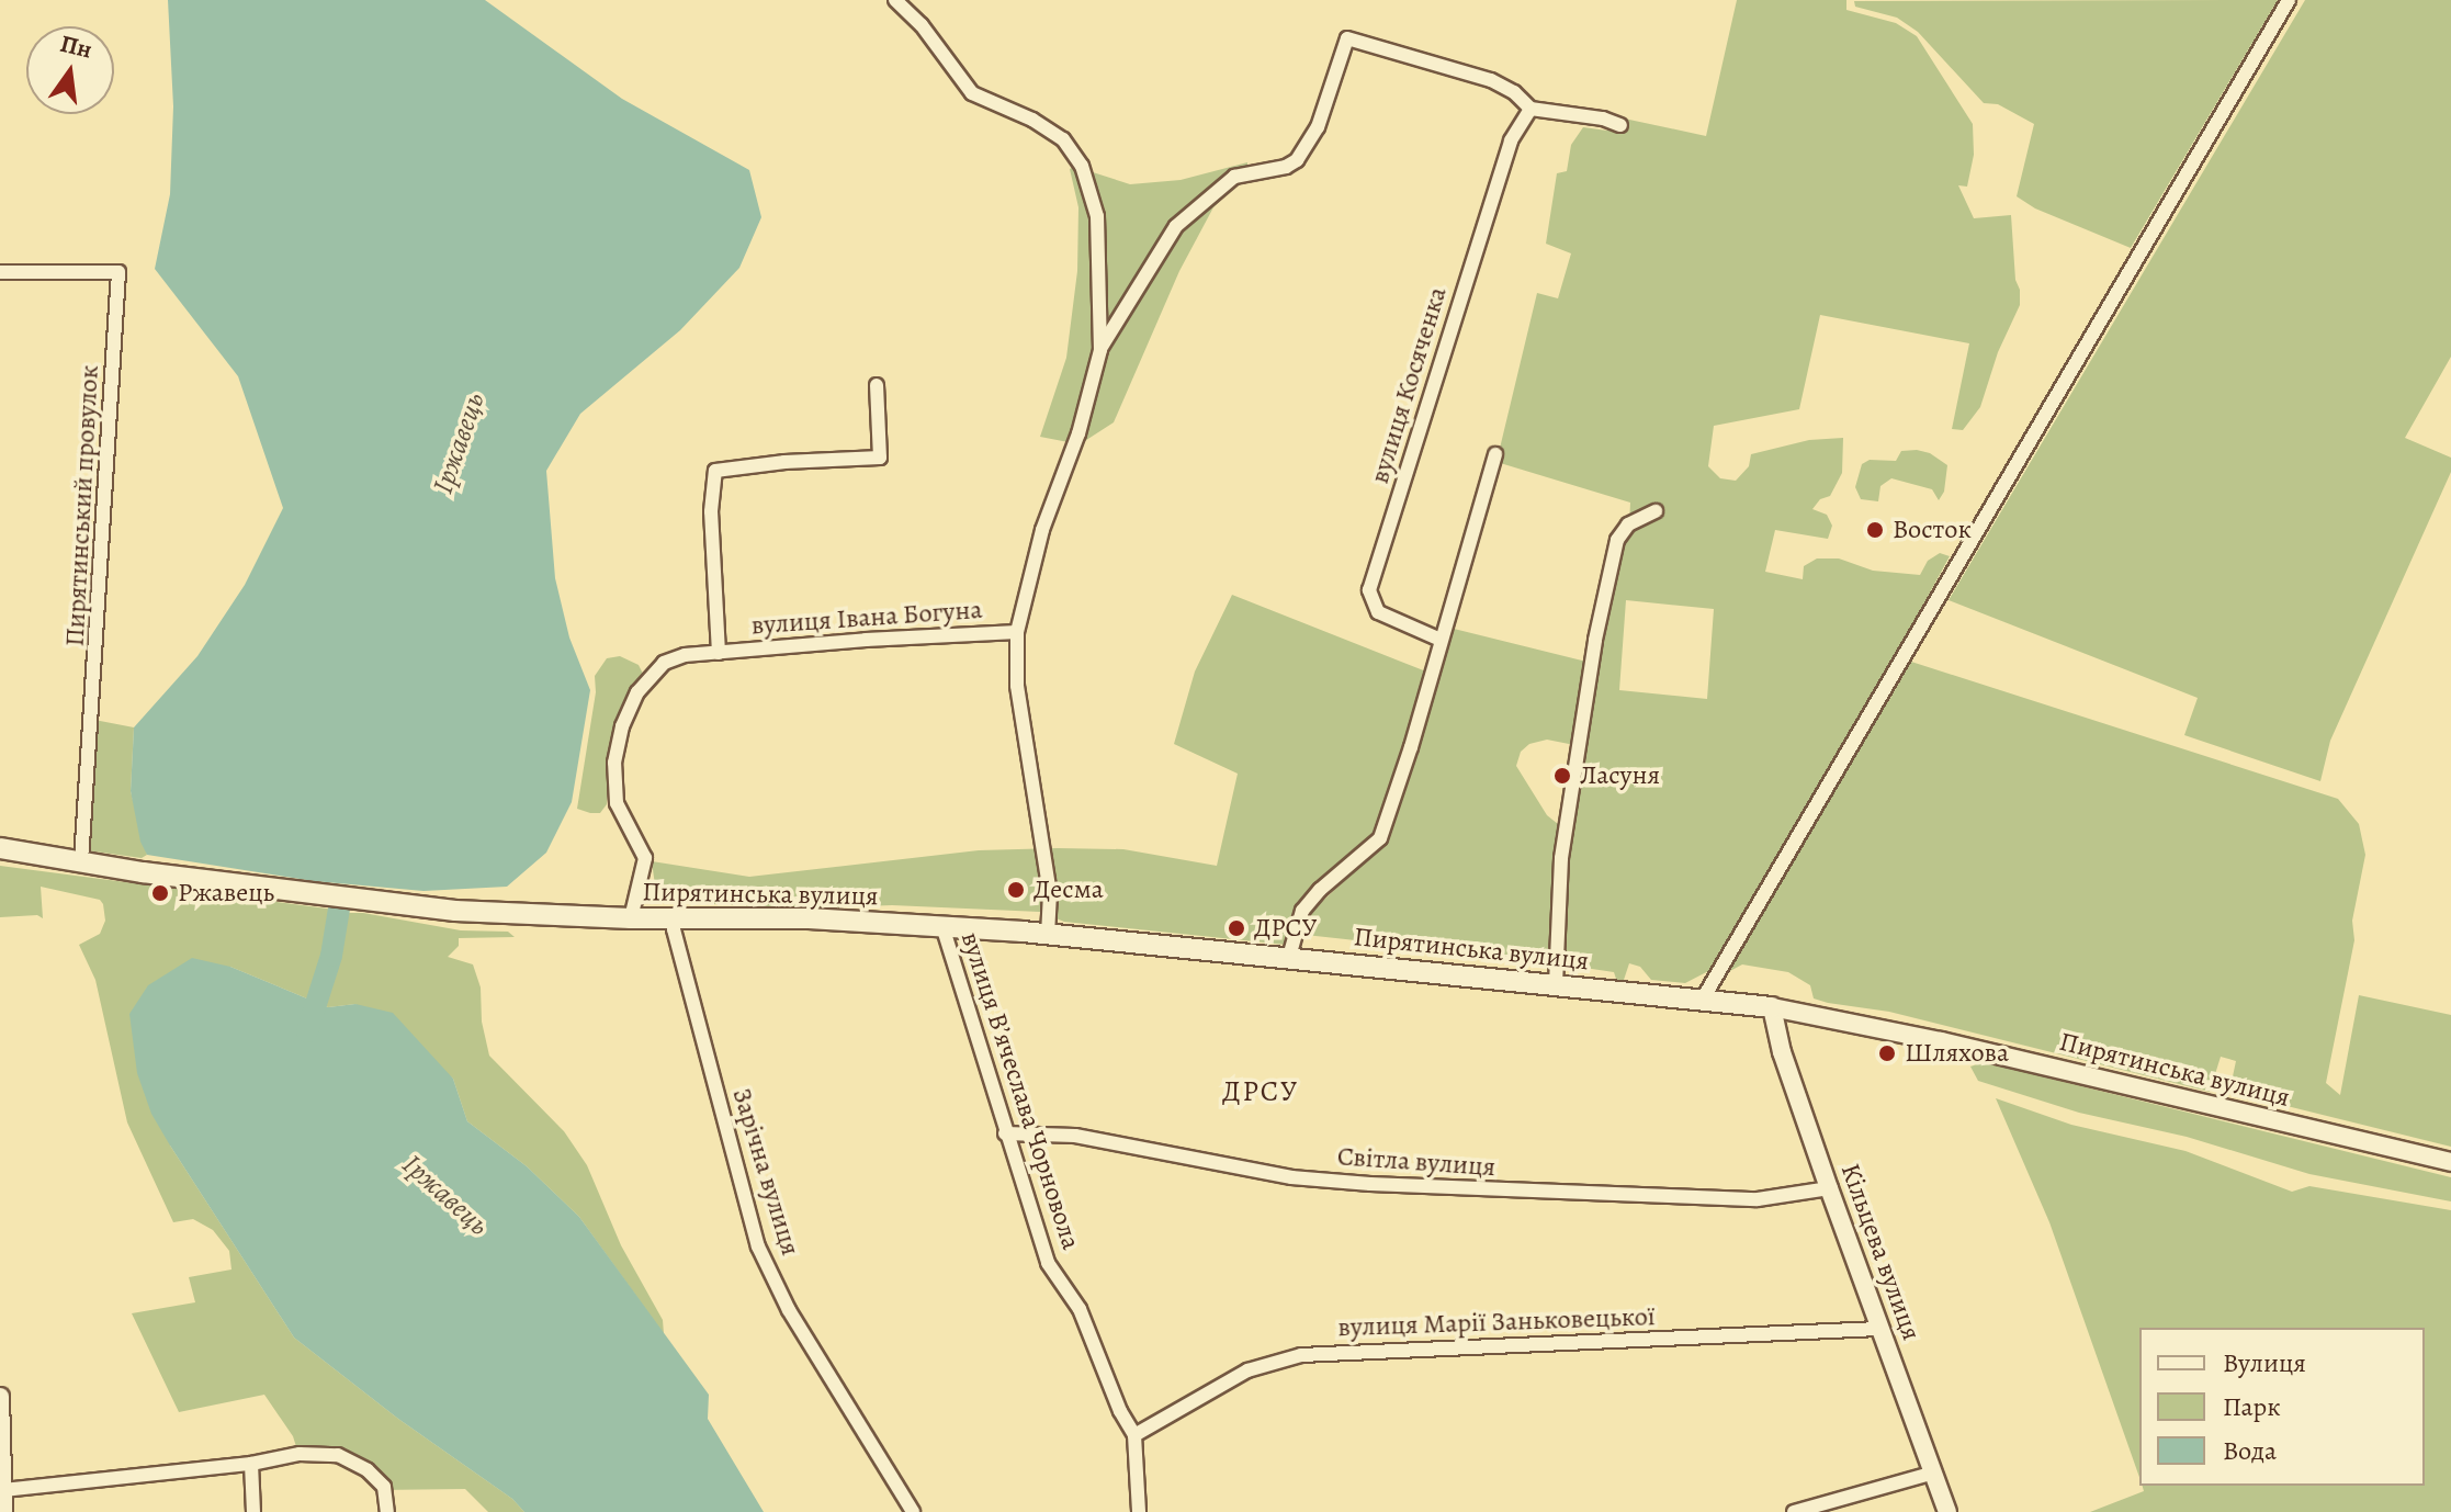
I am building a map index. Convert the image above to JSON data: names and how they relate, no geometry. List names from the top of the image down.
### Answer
{
  "streets": {
    "main road": ["Пирятинська вулиця"],
    "street": [
      "вулиця Косяченка",
      "Пирятинський провулок",
      "вулиця Івана Богуна",
      "вулиця Вʼячеслава Чорновола",
      "Світла вулиця",
      "Зарічна вулиця",
      "Кільцева вулиця",
      "вулиця Марії Заньковецької"
    ]
  },
  "crossings": [
    ["вулиця Косяченка", "вулиця Івана Богуна"],
    ["Пирятинський провулок", "Пирятинська вулиця"],
    ["вулиця Івана Богуна", "Пирятинська вулиця"],
    ["Пирятинська вулиця", "вулиця Вʼячеслава Чорновола"],
    ["Пирятинська вулиця", "Зарічна вулиця"],
    ["Пирятинська вулиця", "Кільцева вулиця"],
    ["вулиця Вʼячеслава Чорновола", "Світла вулиця"],
    ["вулиця Вʼячеслава Чорновола", "вулиця Марії Заньковецької"],
    ["Світла вулиця", "Кільцева вулиця"],
    ["Кільцева вулиця", "вулиця Марії Заньковецької"]
  ],
  "districts": ["ДРСУ"],
  "water": ["Іржавець"],
  "places": [
    "Восток",
    "Ласуня",
    "Десма",
    "Ржавець",
    "ДРСУ",
    "Шляхова"
  ],
  "legend": ["Вулиця", "Парк", "Вода"],
  "north": "top"
}
